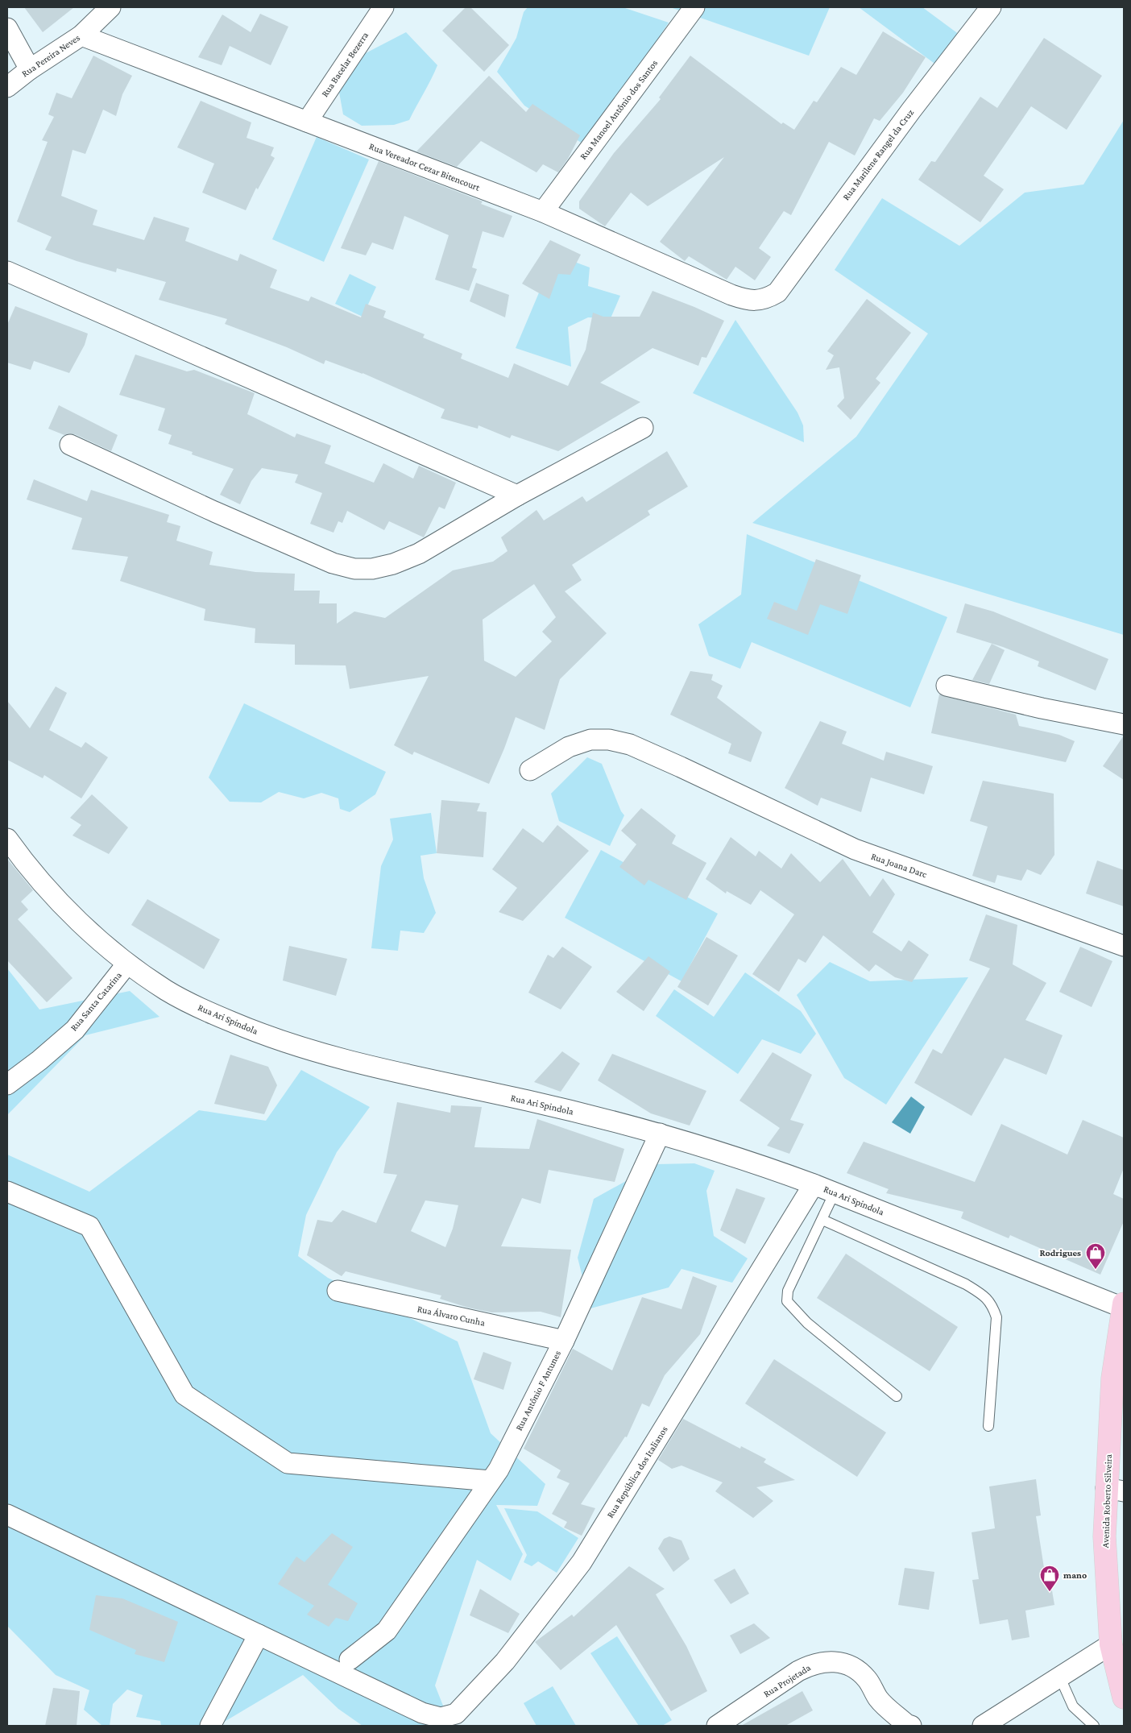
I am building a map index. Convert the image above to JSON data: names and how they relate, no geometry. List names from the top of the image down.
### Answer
{
  "streets": {
    "main road": ["Avenida Roberto Silveira"],
    "street": [
      "Rua Pereira Neves",
      "Rua Bacelar Bezerra",
      "Rua Manoel Antônio dos Santos",
      "Rua Marilene Rangel da Cruz",
      "Rua Vereador Cezar Bitencourt",
      "Rua Joana Darc",
      "Rua Santa Catarina",
      "Rua Ari Spindola",
      "Rua Álvaro Cunha",
      "Rua Antônio F Antunes",
      "Rua República dos Italianos",
      "Rua Projetada"
    ]
  },
  "crossings": [
    ["Rua Pereira Neves", "Rua Vereador Cezar Bitencourt"],
    ["Rua Bacelar Bezerra", "Rua Vereador Cezar Bitencourt"],
    ["Rua Manoel Antônio dos Santos", "Rua Vereador Cezar Bitencourt"],
    ["Rua Marilene Rangel da Cruz", "Rua Vereador Cezar Bitencourt"],
    ["Rua Santa Catarina", "Rua Ari Spindola"],
    ["Rua Ari Spindola", "Rua Antônio F Antunes"],
    ["Rua Ari Spindola", "Rua República dos Italianos"],
    ["Rua Ari Spindola", "Avenida Roberto Silveira"],
    ["Rua Álvaro Cunha", "Rua Antônio F Antunes"]
  ],
  "places": {
    "shop": ["Rodrigues", "mano"]
  }
}
